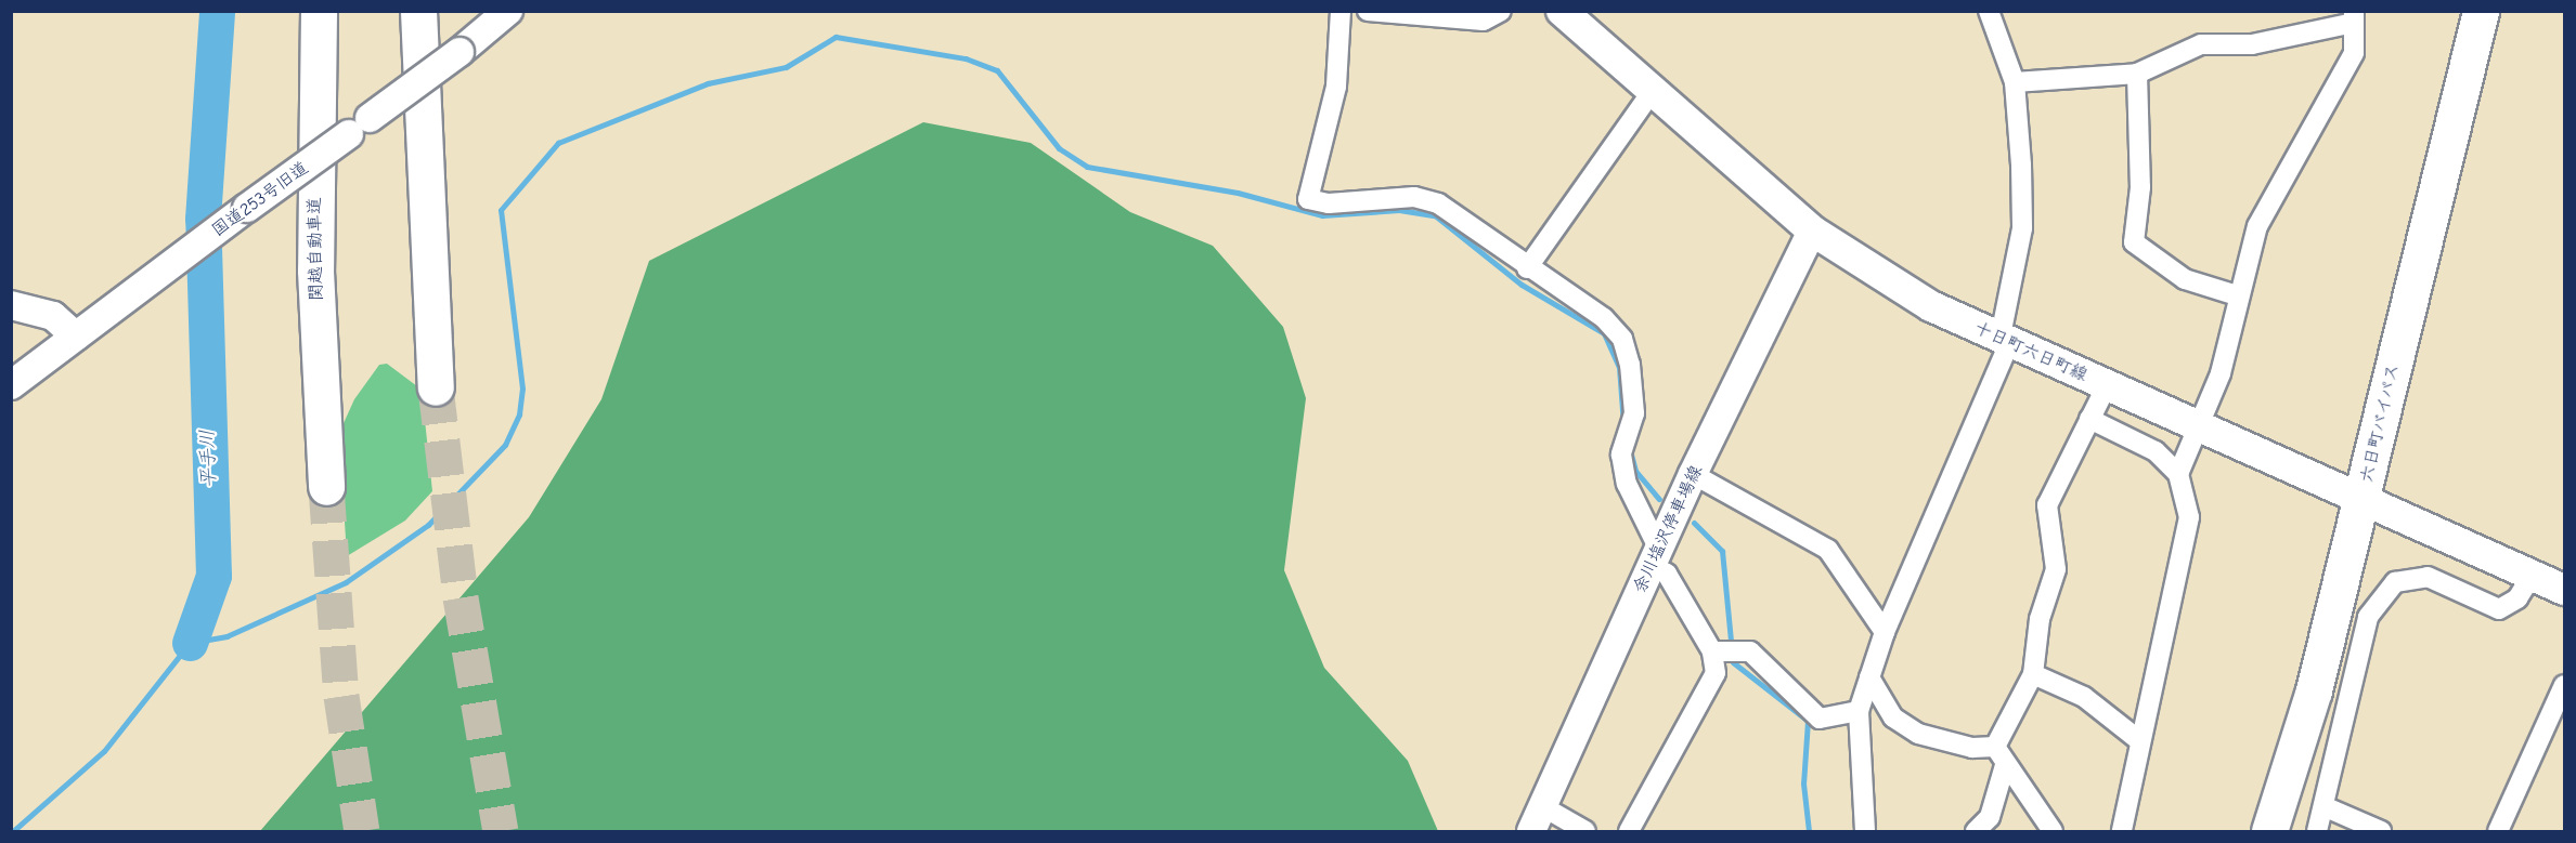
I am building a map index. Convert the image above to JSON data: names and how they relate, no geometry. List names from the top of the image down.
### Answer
{
  "streets": {
    "highway": ["関越自動車道", "六日町バイパス"],
    "main road": ["十日町六日町線"],
    "street": ["国道253号旧道", "余川塩沢停車場線"]
  },
  "crossings": [
    ["十日町六日町線", "六日町バイパス"],
    ["十日町六日町線", "余川塩沢停車場線"]
  ],
  "water": ["平手川"]
}
